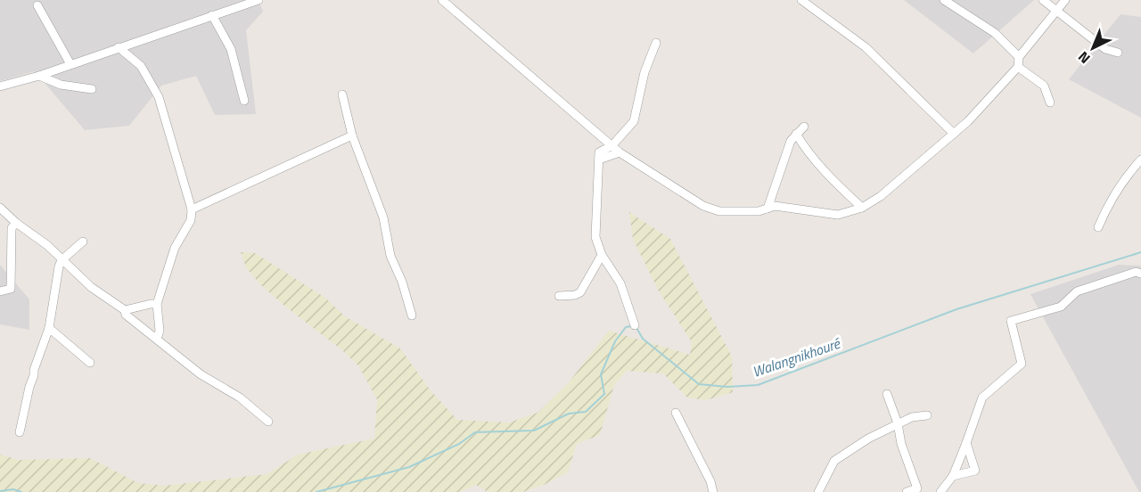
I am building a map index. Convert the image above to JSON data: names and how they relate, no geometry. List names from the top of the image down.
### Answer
{
  "water": ["Walangnikhouré"],
  "north": "bottom left"
}
